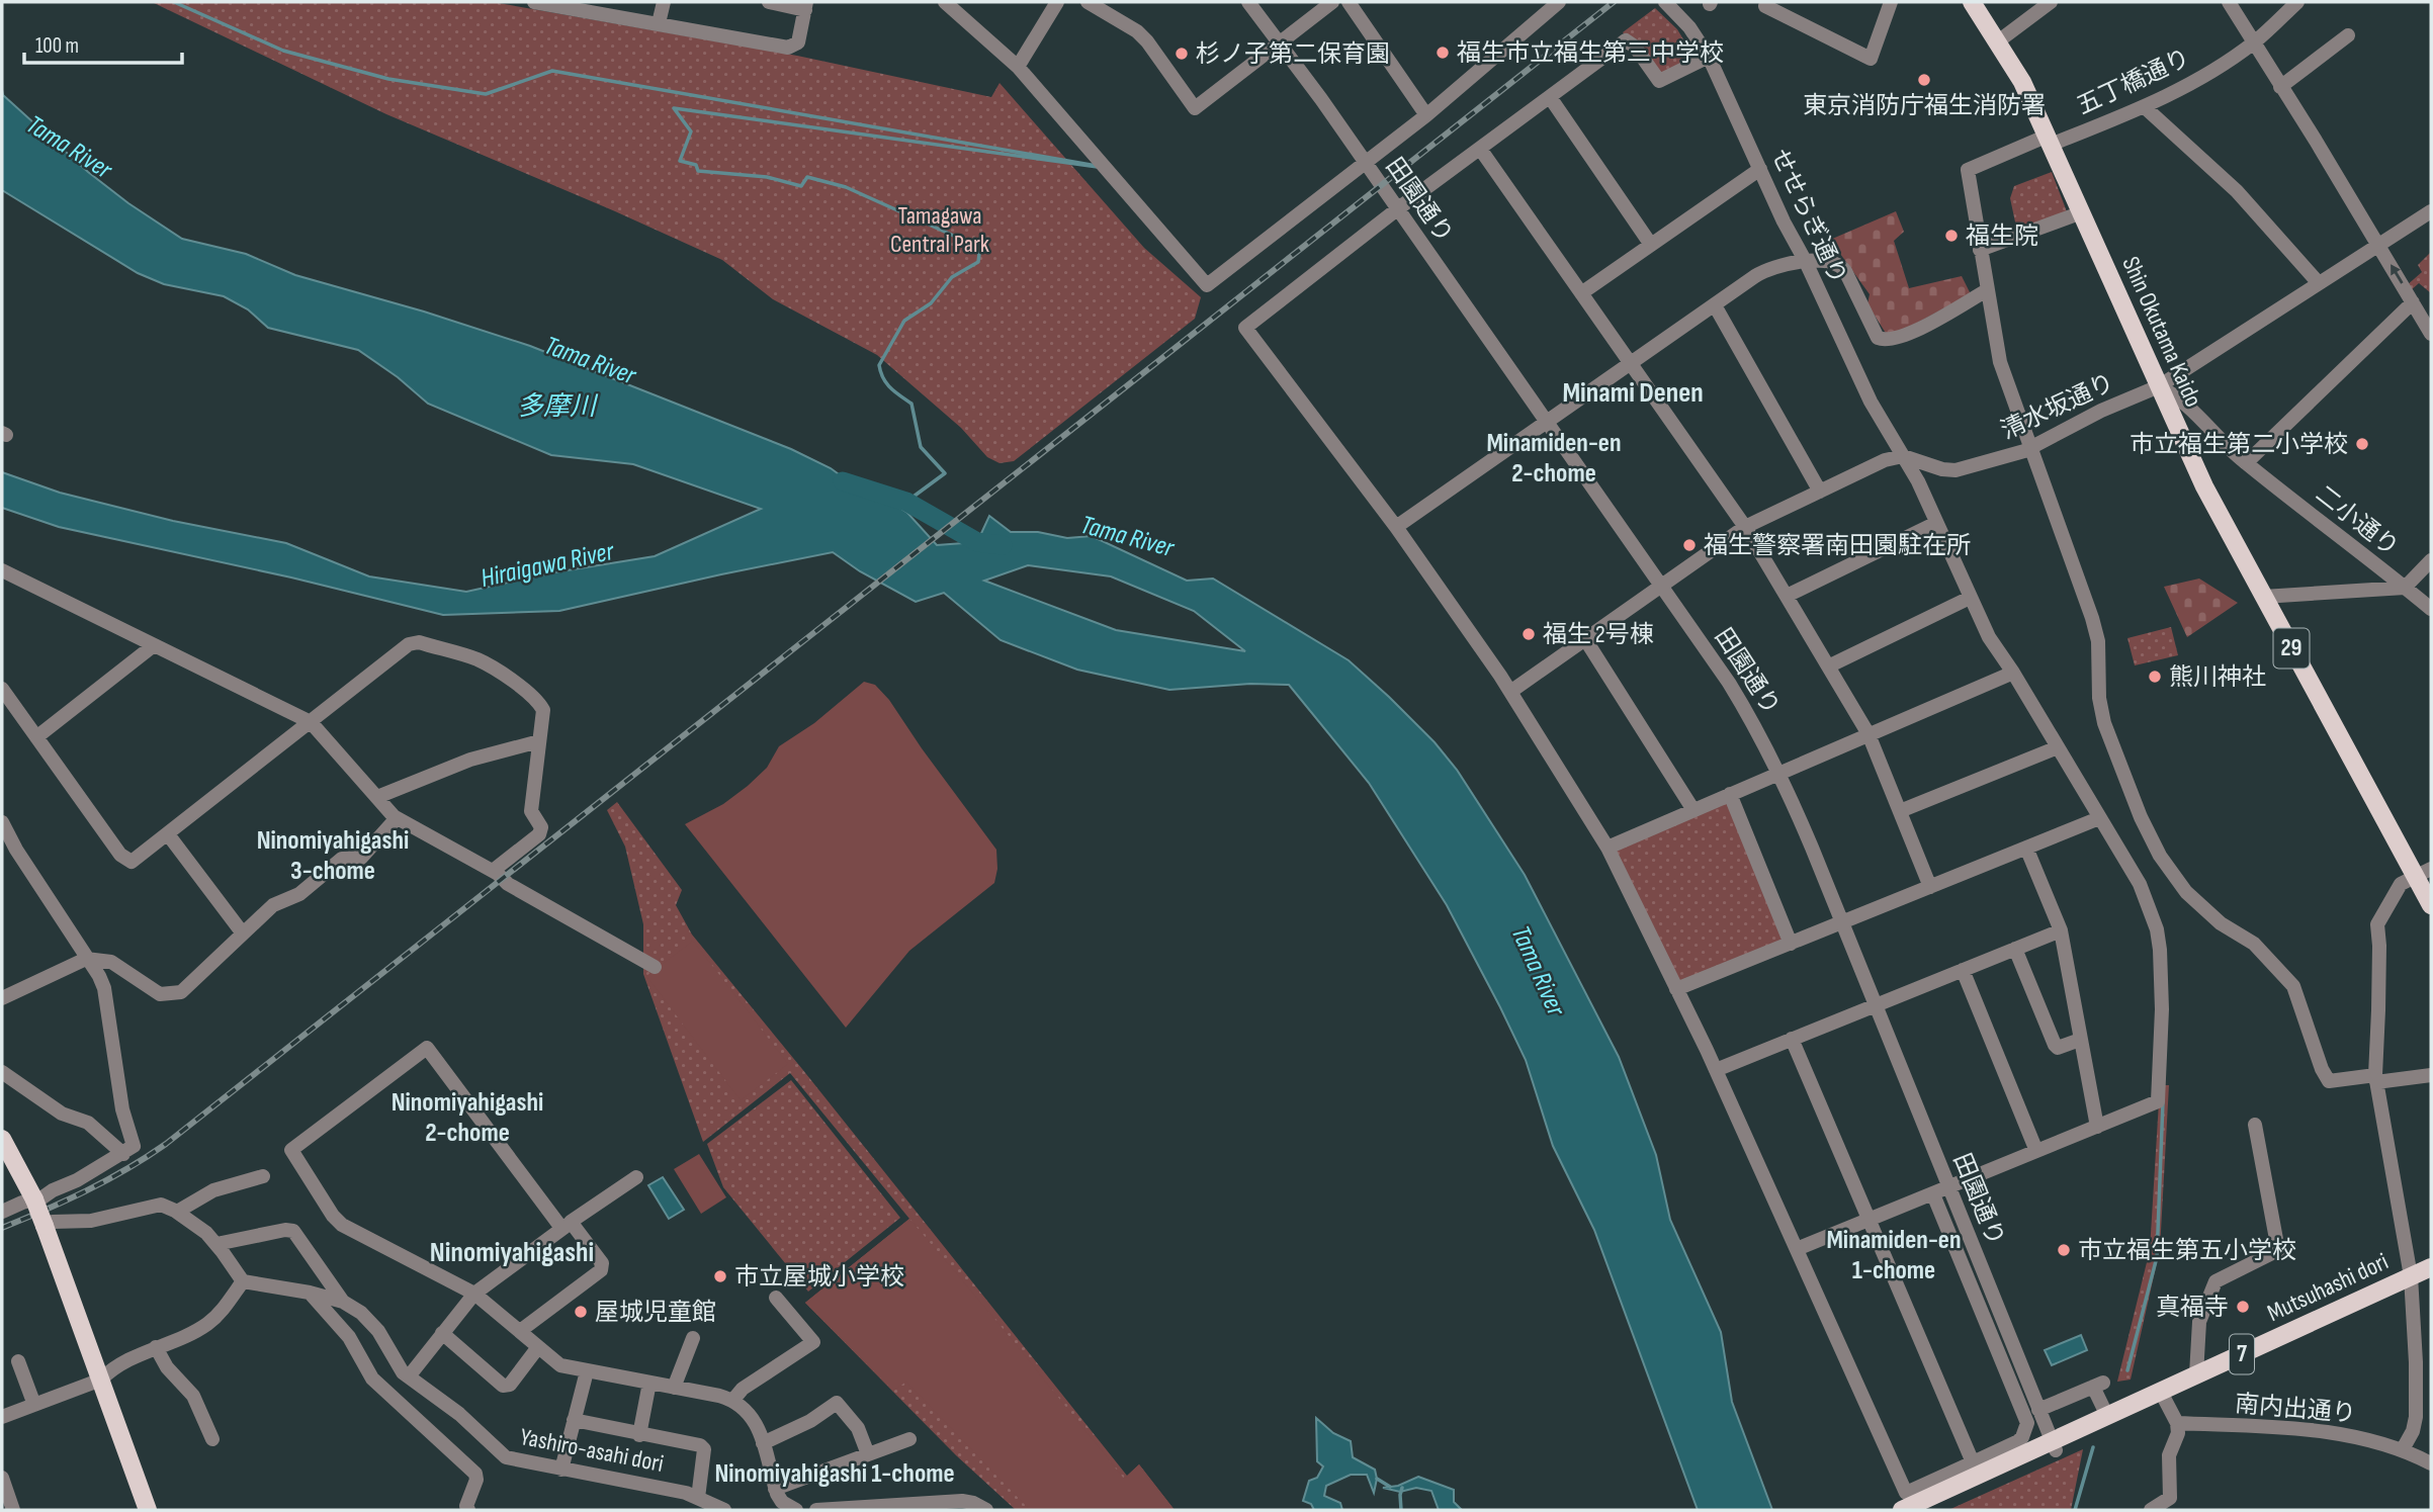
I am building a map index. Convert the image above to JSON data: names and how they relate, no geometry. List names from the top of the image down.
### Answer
{
  "streets": {
    "main road": [
      "Shin Okutama Kaido",
      "29",
      "Mutsuhashi dori",
      "7"
    ],
    "street": [
      "五丁橋通り",
      "田園通り",
      "せせらぎ通り",
      "清水坂通り",
      "二小通り",
      "南内出通り",
      "Yashiro-asahi dori"
    ]
  },
  "crossings": [
    ["五丁橋通り", "Shin Okutama Kaido"],
    ["田園通り", "Mutsuhashi dori"],
    ["田園通り", "7"],
    ["せせらぎ通り", "清水坂通り"],
    ["Shin Okutama Kaido", "清水坂通り"],
    ["Shin Okutama Kaido", "二小通り"],
    ["清水坂通り", "二小通り"],
    ["Mutsuhashi dori", "7"]
  ],
  "districts": [
    "Minami Denen",
    "Minamiden-en 2-chome",
    "Ninomiyahigashi 3-chome",
    "Ninomiyahigashi 2-chome",
    "Minamiden-en 1-chome",
    "Ninomiyahigashi",
    "Ninomiyahigashi 1-chome"
  ],
  "water": ["Tama River", "多摩川", "Hiraigawa River"],
  "parks": ["Tamagawa Central Park"],
  "places": [
    "福生市立福生第三中学校",
    "杉ノ子第二保育園",
    "東京消防庁福生消防署",
    "福生院",
    "市立福生第二小学校",
    "福生警察署南田園駐在所",
    "福生 2号棟",
    "熊川神社",
    "市立福生第五小学校",
    "市立屋城小学校",
    "真福寺",
    "屋城児童館"
  ],
  "scale_bar": "100 m"
}
